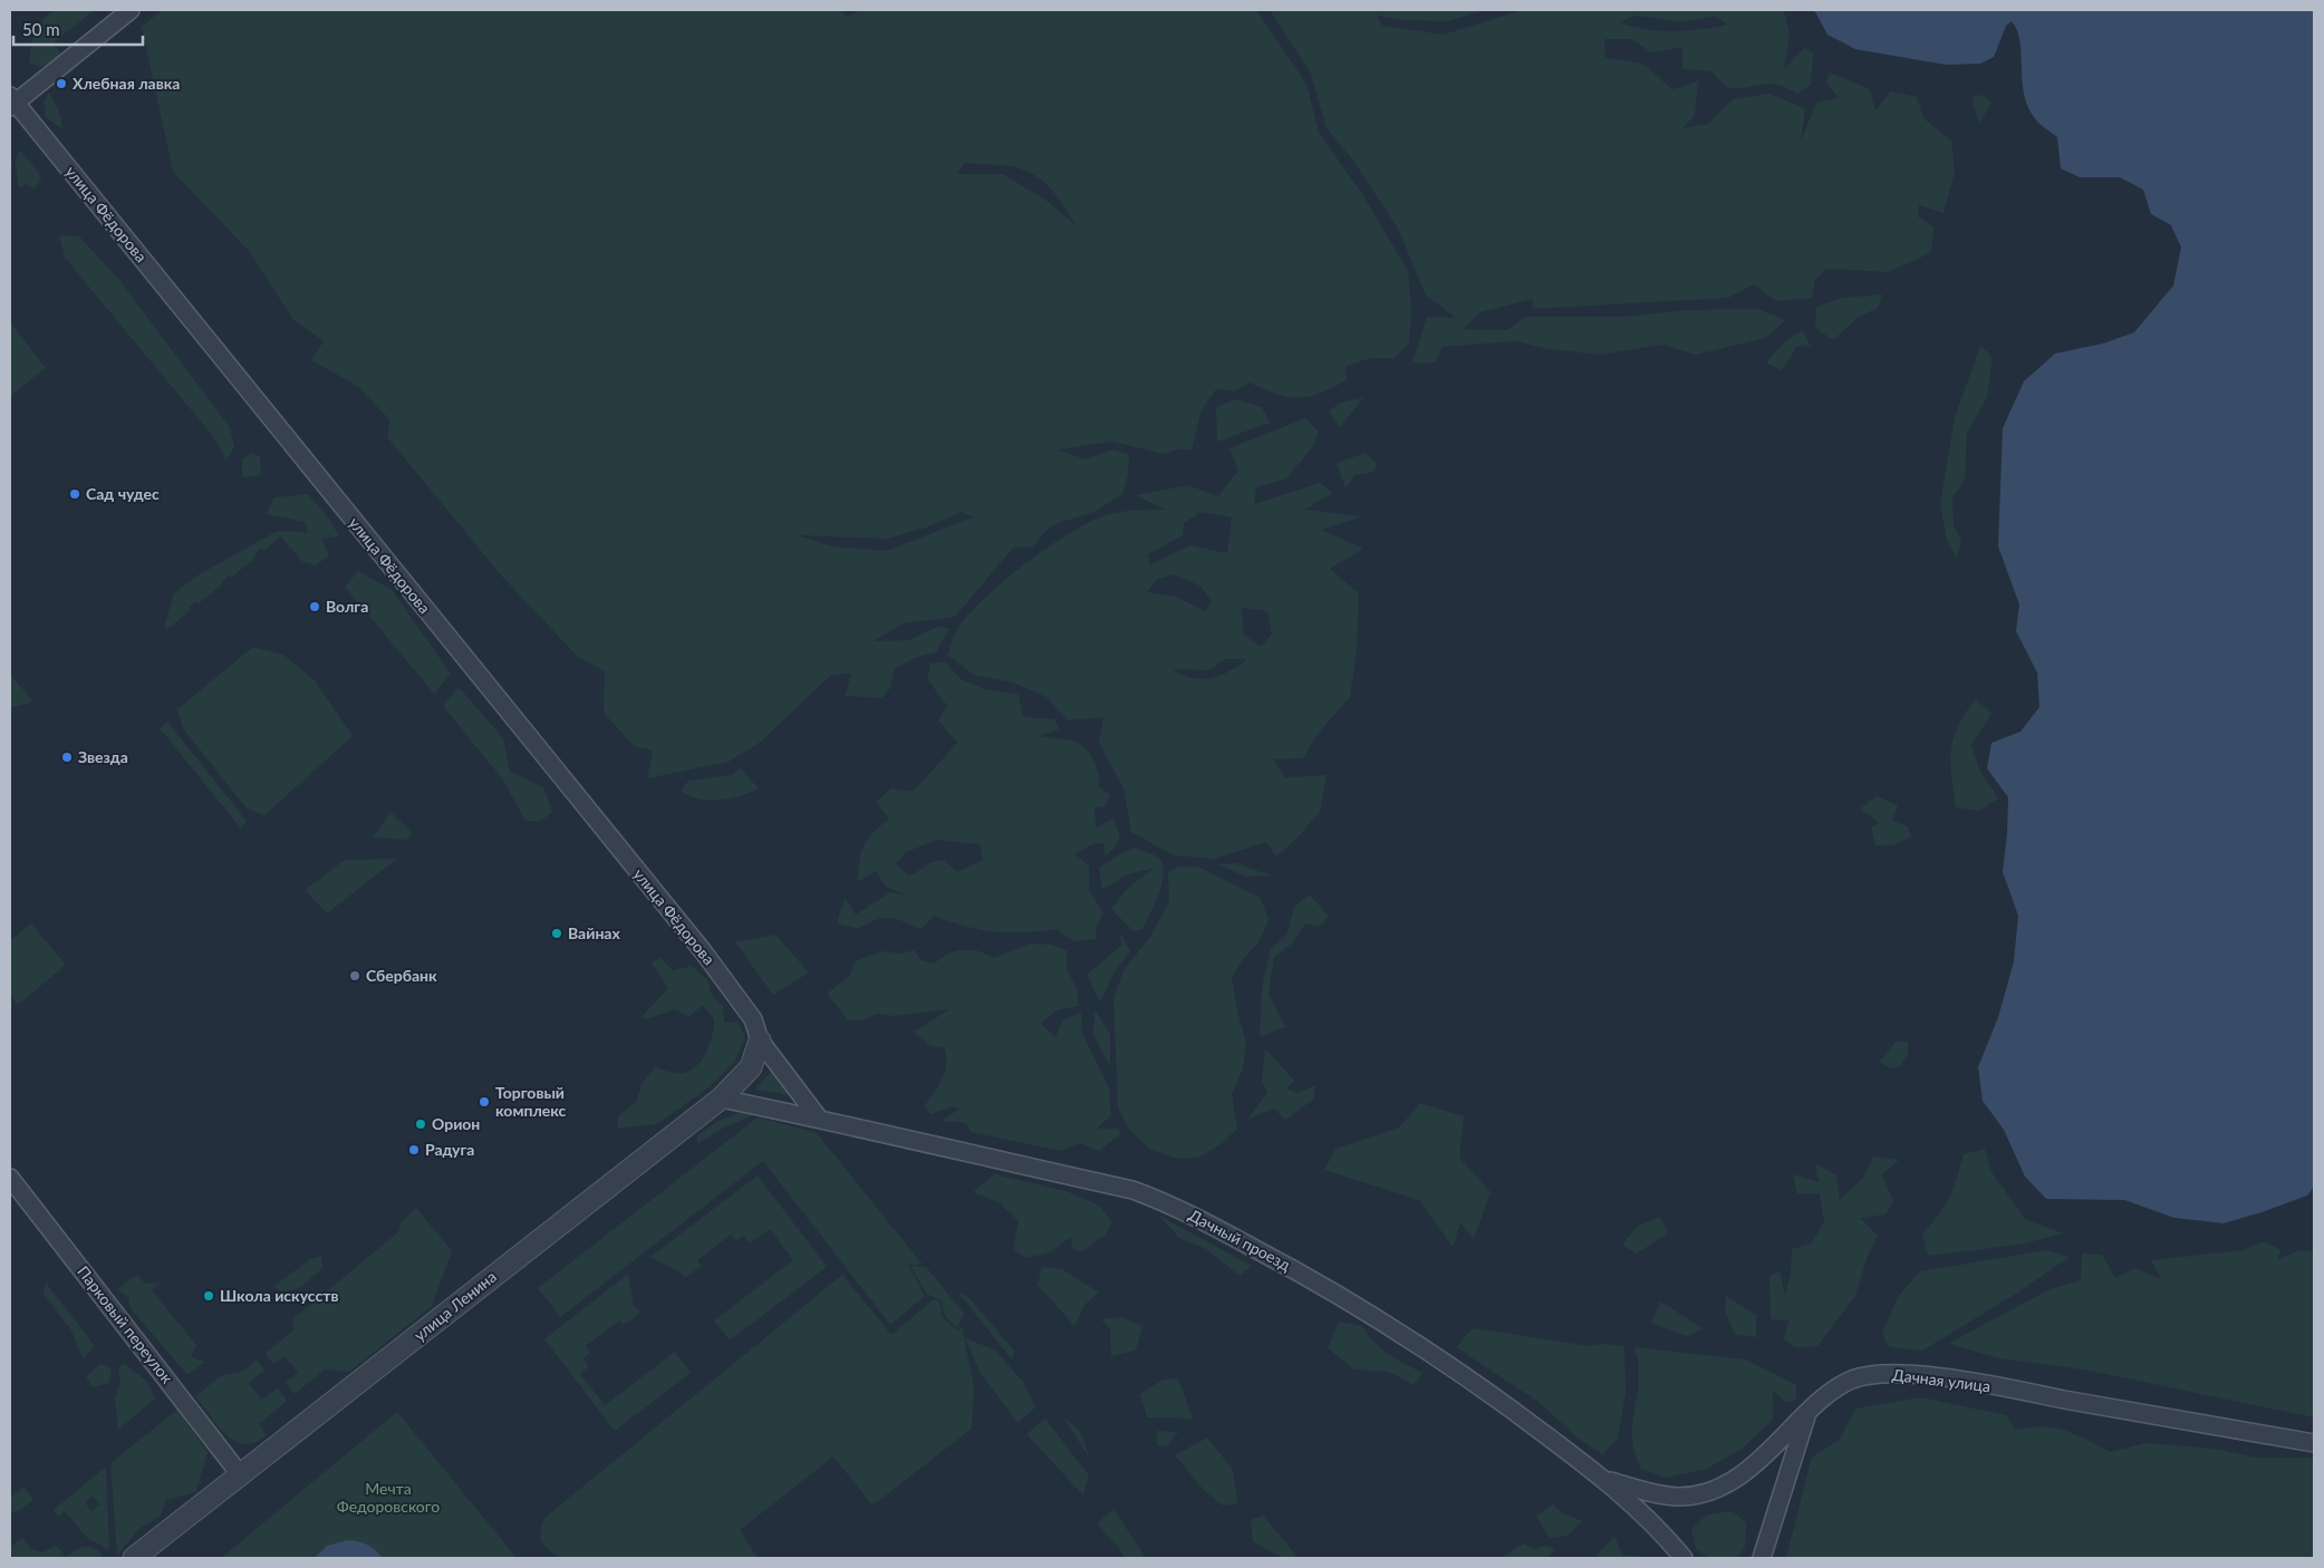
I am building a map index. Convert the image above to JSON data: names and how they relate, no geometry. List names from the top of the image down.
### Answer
{
  "streets": {
    "street": [
      "улица Фёдорова",
      "Дачный проезд",
      "улица Ленина",
      "Парковый переулок",
      "Дачная улица"
    ]
  },
  "crossings": [
    ["улица Фёдорова", "Дачный проезд"],
    ["улица Фёдорова", "улица Ленина"],
    ["Дачный проезд", "улица Ленина"],
    ["Дачный проезд", "Дачная улица"],
    ["улица Ленина", "Парковый переулок"]
  ],
  "parks": ["Мечта Федоровского"],
  "places": [
    "Хлебная лавка",
    "Сад чудес",
    "Волга",
    "Звезда",
    "Вайнах",
    "Сбербанк",
    "Торговый комплекс",
    "Орион",
    "Радуга",
    "Школа искусств"
  ],
  "scale_bar": "50 m"
}
